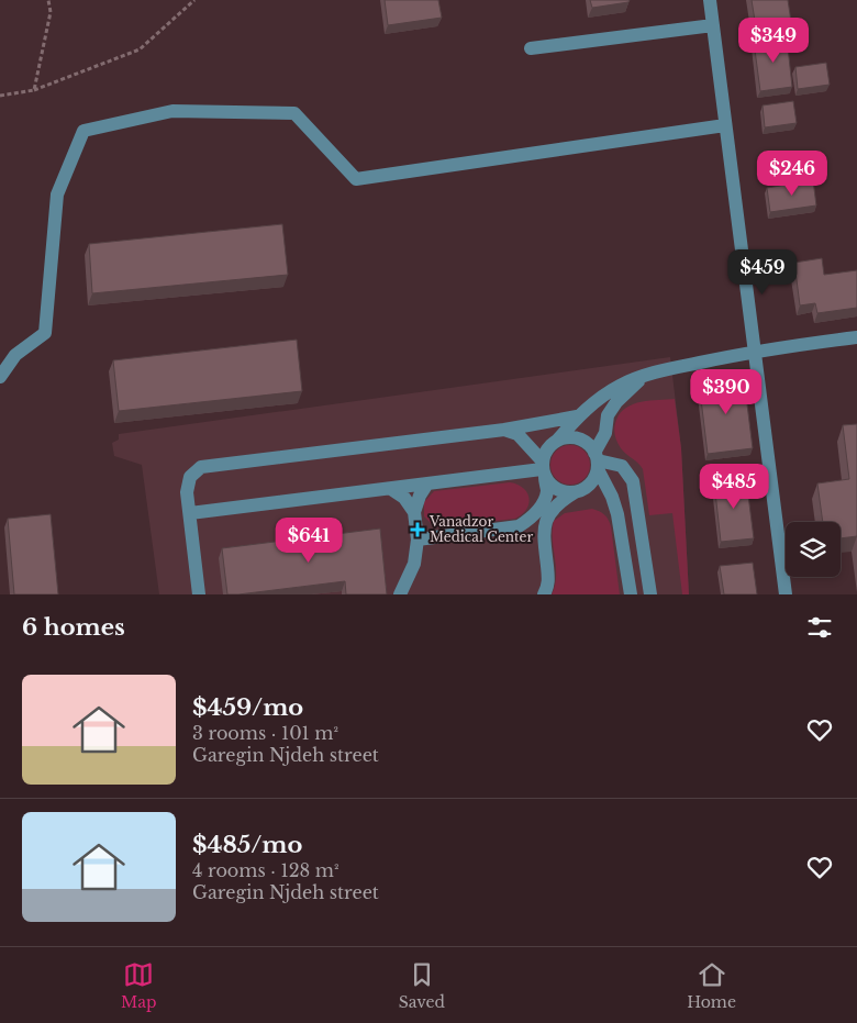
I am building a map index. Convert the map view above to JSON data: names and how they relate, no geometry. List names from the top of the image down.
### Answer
{
  "places": {
    "health": ["Vanadzor Medical Center"]
  },
  "page": {
    "price": [
      "$349",
      "$246",
      "$459",
      "$390",
      "$485",
      "$641"
    ],
    "heading": "6 homes",
    "list": [
      {
        "name": "$459/mo",
        "note": "3 rooms · 101 m² · Garegin Njdeh street"
      },
      {
        "name": "$485/mo",
        "note": "4 rooms · 128 m² · Garegin Njdeh street"
      }
    ],
    "tabs": ["Map", "Saved", "Home"]
  }
}
